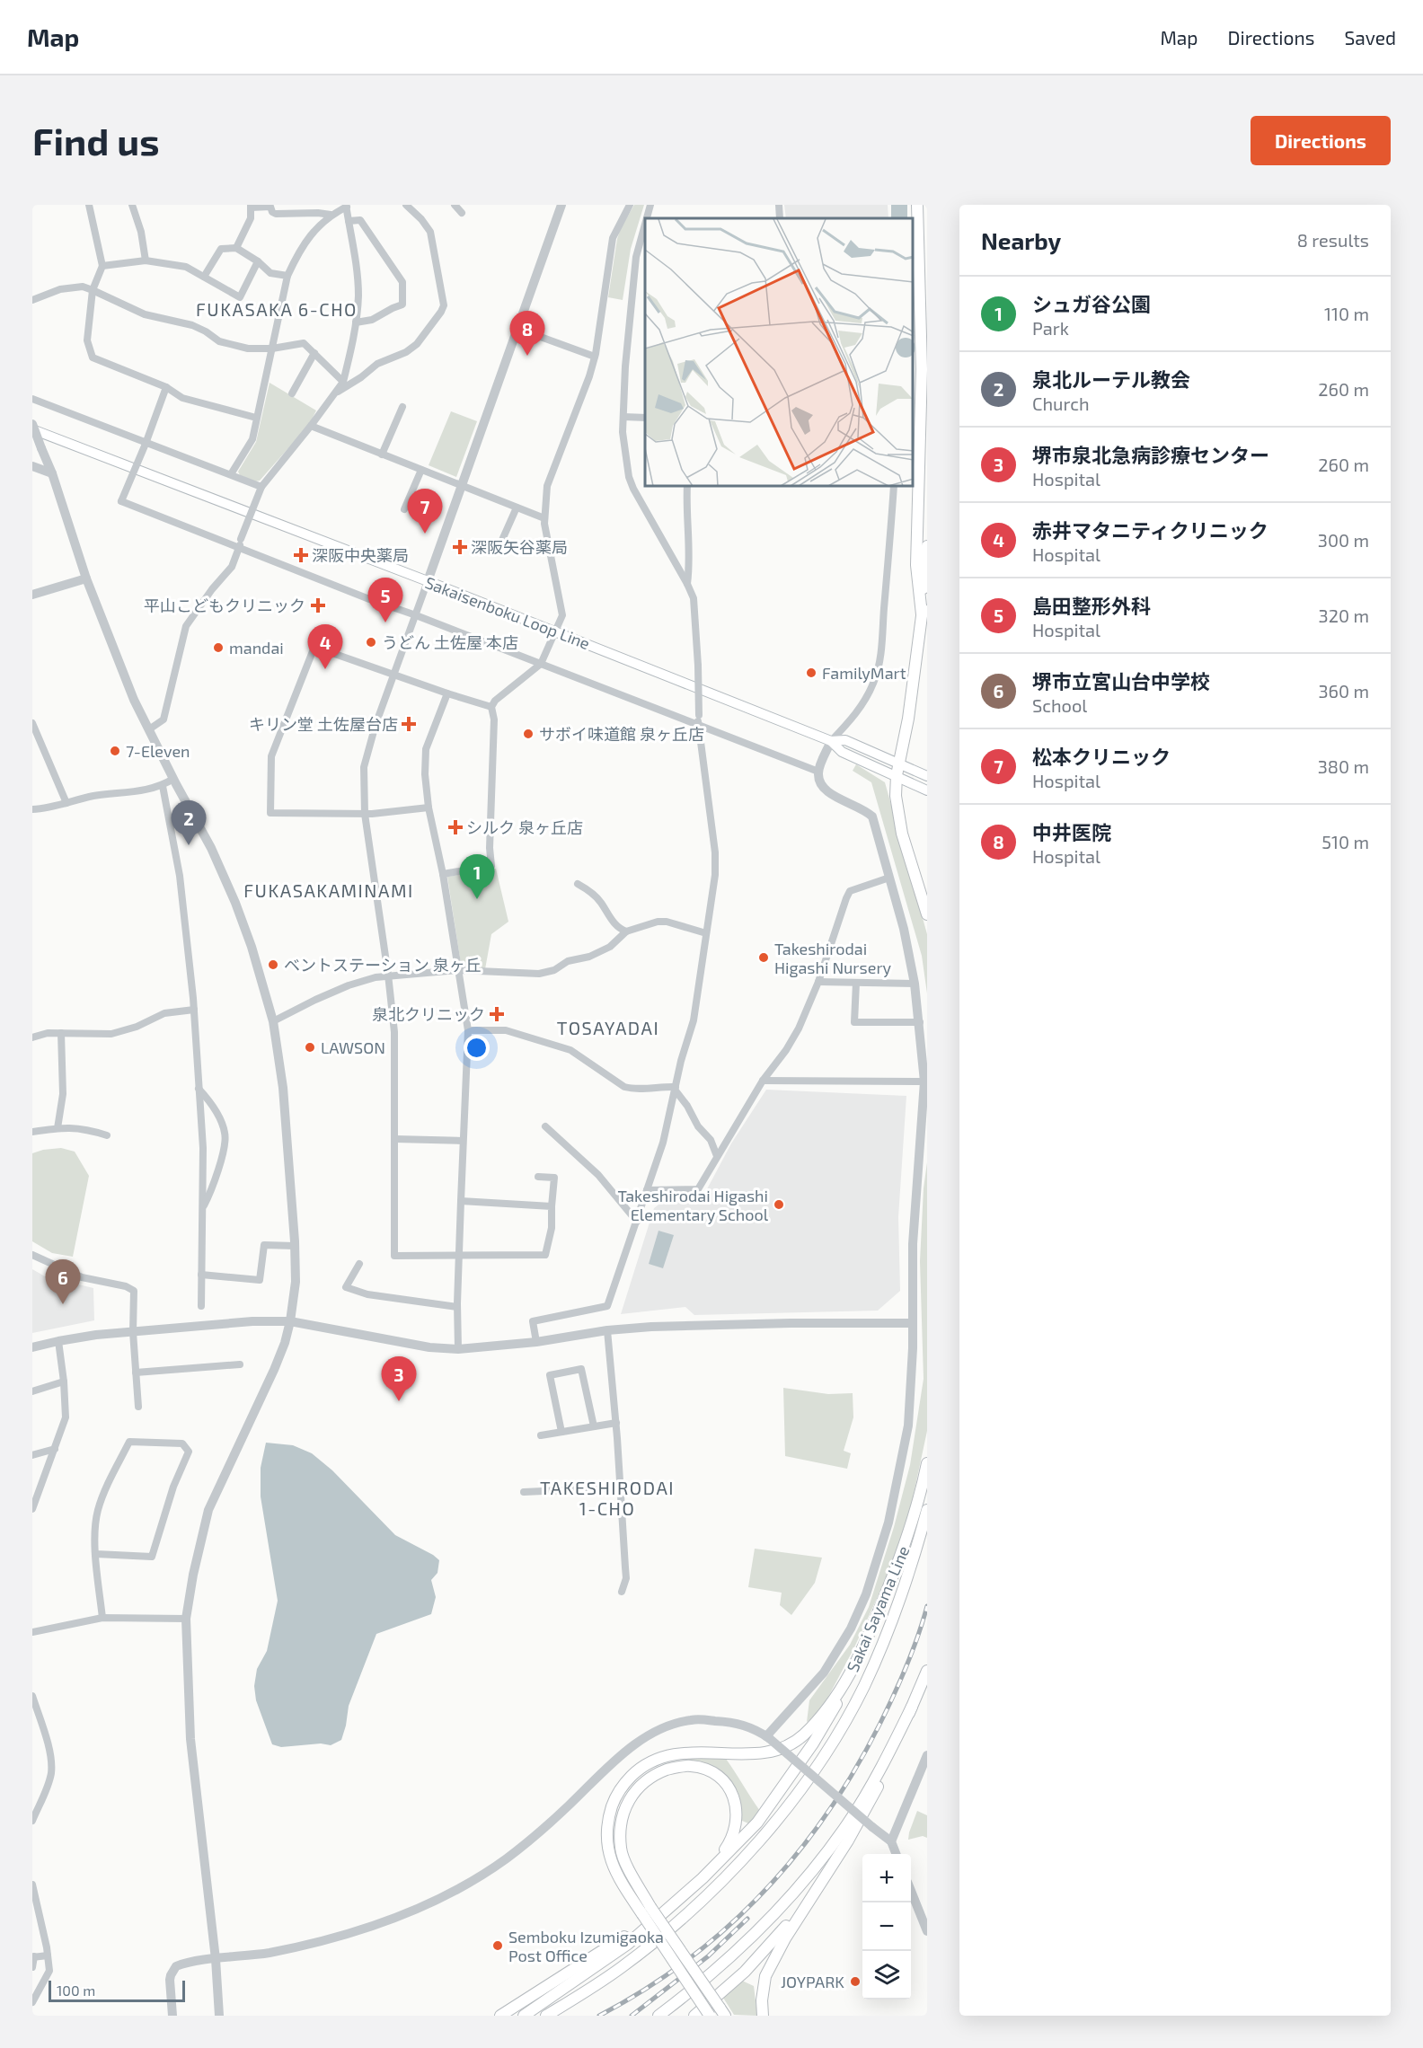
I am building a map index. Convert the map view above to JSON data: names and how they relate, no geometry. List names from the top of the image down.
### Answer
{
  "streets": {
    "main road": ["Sakaisenboku Loop Line", "Sakai Sayama Line"]
  },
  "districts": [
    "FUKASAKA 6-CHO",
    "FUKASAKAMINAMI",
    "TOSAYADAI",
    "TAKESHIRODAI 1-CHO"
  ],
  "places": {
    "health": [
      "深阪矢谷薬局",
      "深阪中央薬局",
      "平山こどもクリニック",
      "キリン堂 土佐屋台店",
      "シルク 泉ヶ丘店",
      "泉北クリニック"
    ],
    "other": [
      "うどん 土佐屋 本店",
      "mandai",
      "FamilyMart",
      "サボイ味道館 泉ヶ丘店",
      "7-Eleven",
      "Takeshirodai Higashi Nursery",
      "ベントステーション 泉ヶ丘",
      "LAWSON",
      "Takeshirodai Higashi Elementary School",
      "Semboku Izumigaoka Post Office",
      "JOYPARK"
    ]
  },
  "scale_bar": "100 m",
  "page": {
    "header": "Map",
    "nav": ["Map", "Directions", "Saved"],
    "buttons": "Directions",
    "title": "Find us",
    "heading": ["Nearby", "8 results"],
    "list": [
      {
        "mark": "1",
        "name": "シュガ谷公園",
        "note": "Park",
        "value": "110 m"
      },
      {
        "mark": "2",
        "name": "泉北ルーテル教会",
        "note": "Church",
        "value": "260 m"
      },
      {
        "mark": "3",
        "name": "堺市泉北急病診療センター",
        "note": "Hospital",
        "value": "260 m"
      },
      {
        "mark": "4",
        "name": "赤井マタニティクリニック",
        "note": "Hospital",
        "value": "300 m"
      },
      {
        "mark": "5",
        "name": "島田整形外科",
        "note": "Hospital",
        "value": "320 m"
      },
      {
        "mark": "6",
        "name": "堺市立宮山台中学校",
        "note": "School",
        "value": "360 m"
      },
      {
        "mark": "7",
        "name": "松本クリニック",
        "note": "Hospital",
        "value": "380 m"
      },
      {
        "mark": "8",
        "name": "中井医院",
        "note": "Hospital",
        "value": "510 m"
      }
    ],
    "pins": [
      "8",
      "7",
      "5",
      "4",
      "2",
      "1",
      "6",
      "3"
    ],
    "map_buttons": ["+", "−"],
    "scale": "100 m"
  }
}
